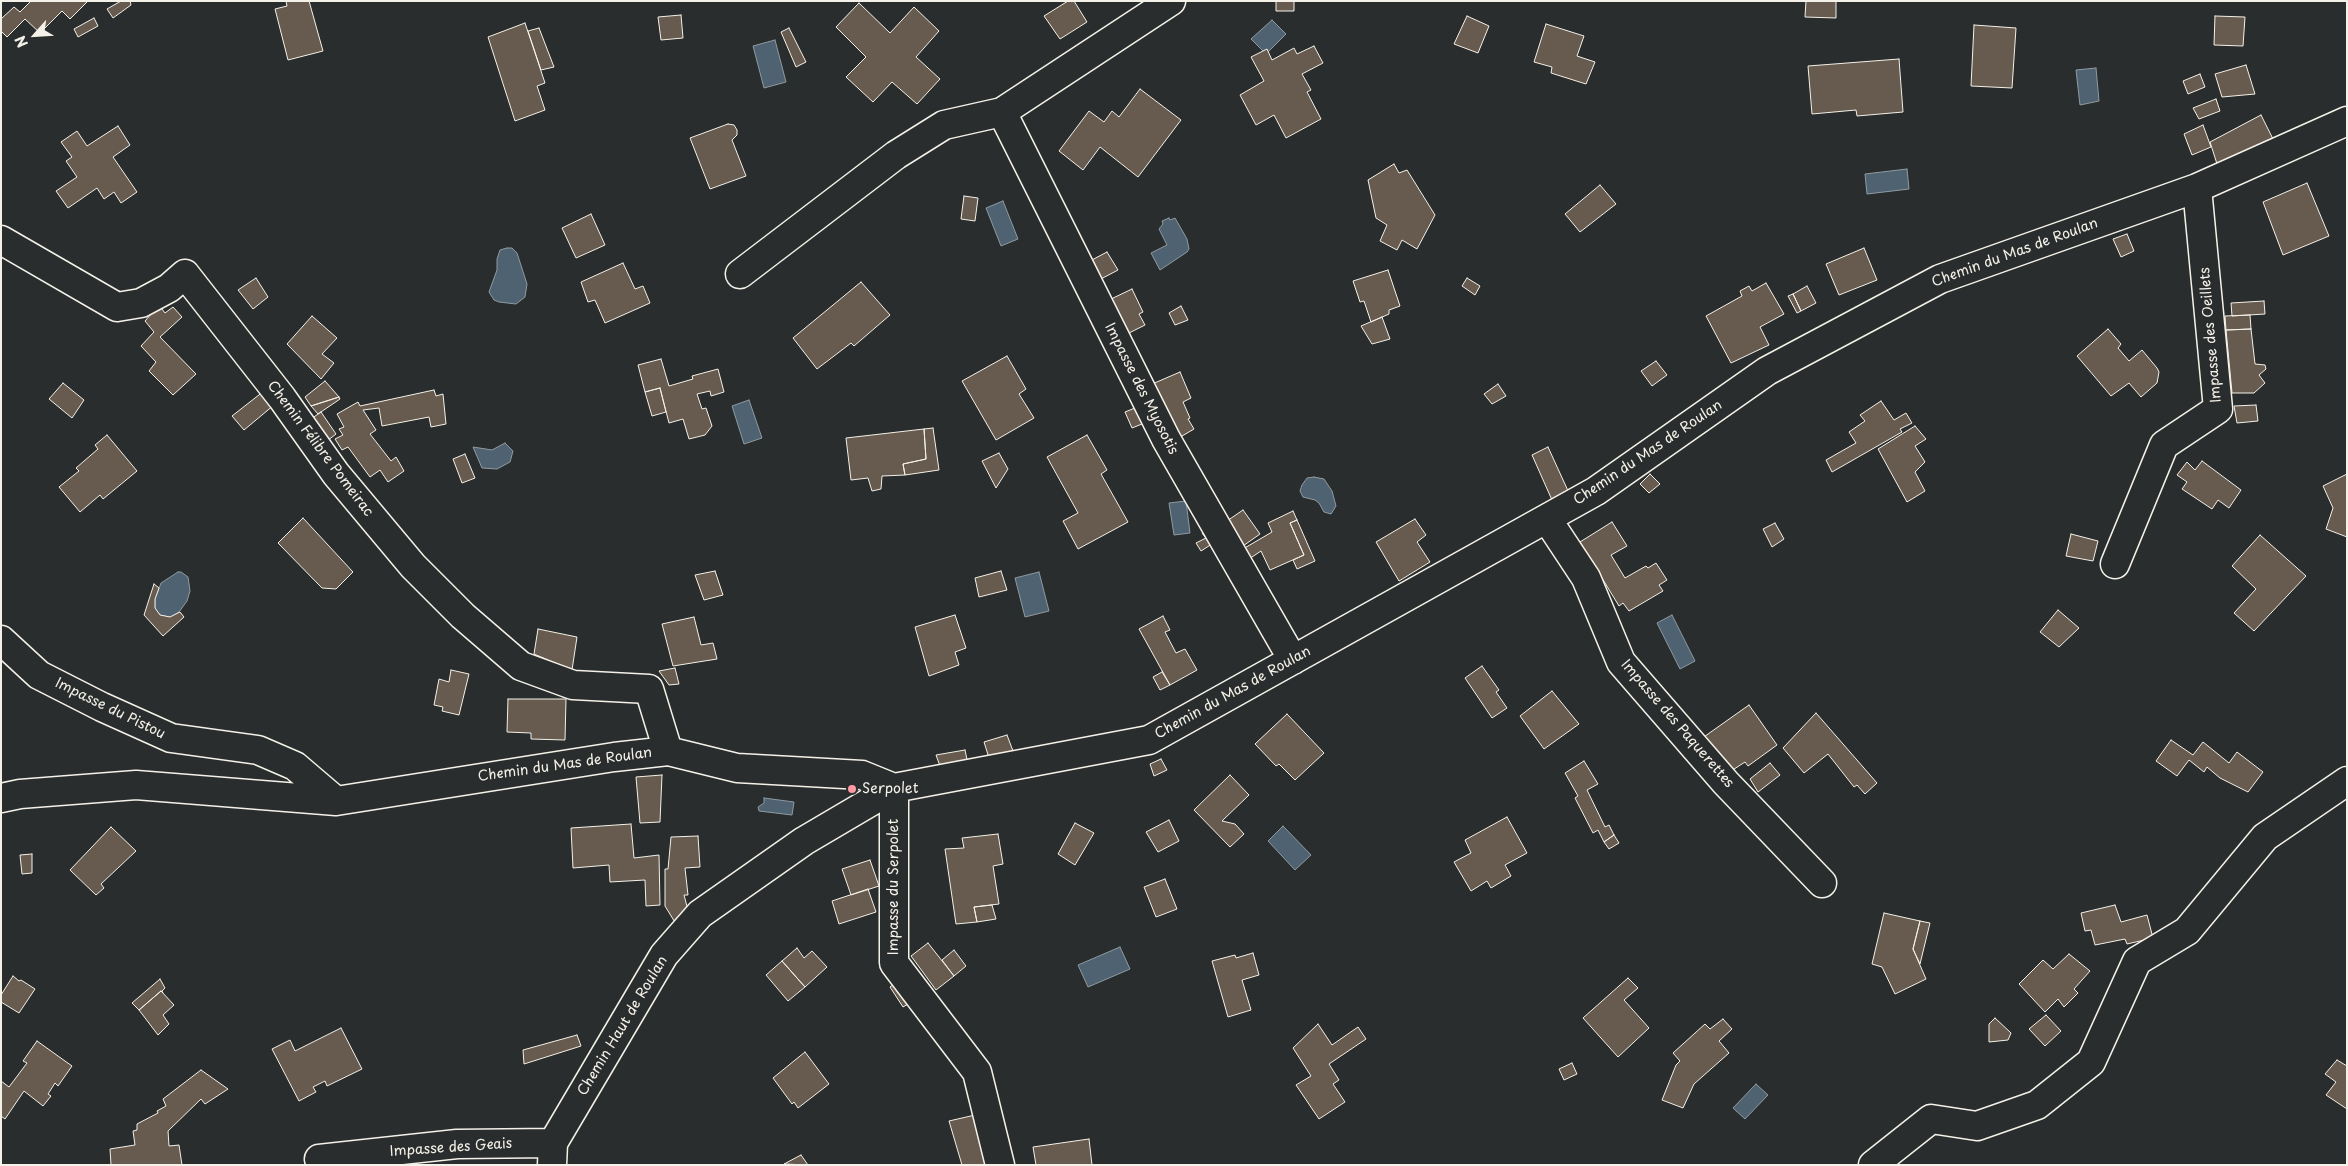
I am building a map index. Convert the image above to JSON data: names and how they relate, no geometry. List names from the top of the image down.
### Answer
{
  "streets": {
    "street": [
      "Chemin du Mas de Roulan",
      "Impasse des Oeillets",
      "Impasse des Myosotis",
      "Chemin Félibre Pomeirac",
      "Impasse du Pistou",
      "Impasse des Paquerettes",
      "Impasse du Serpolet",
      "Chemin Haut de Roulan",
      "Impasse des Geais"
    ]
  },
  "crossings": [
    ["Chemin du Mas de Roulan", "Impasse des Oeillets"],
    ["Chemin du Mas de Roulan", "Impasse des Myosotis"],
    ["Chemin du Mas de Roulan", "Chemin Félibre Pomeirac"],
    ["Chemin du Mas de Roulan", "Impasse du Pistou"],
    ["Chemin du Mas de Roulan", "Impasse des Paquerettes"],
    ["Chemin du Mas de Roulan", "Impasse du Serpolet"],
    ["Chemin du Mas de Roulan", "Chemin Haut de Roulan"],
    ["Impasse du Serpolet", "Chemin Haut de Roulan"],
    ["Chemin Haut de Roulan", "Impasse des Geais"]
  ],
  "places": ["Serpolet"],
  "north": "bottom left"
}
